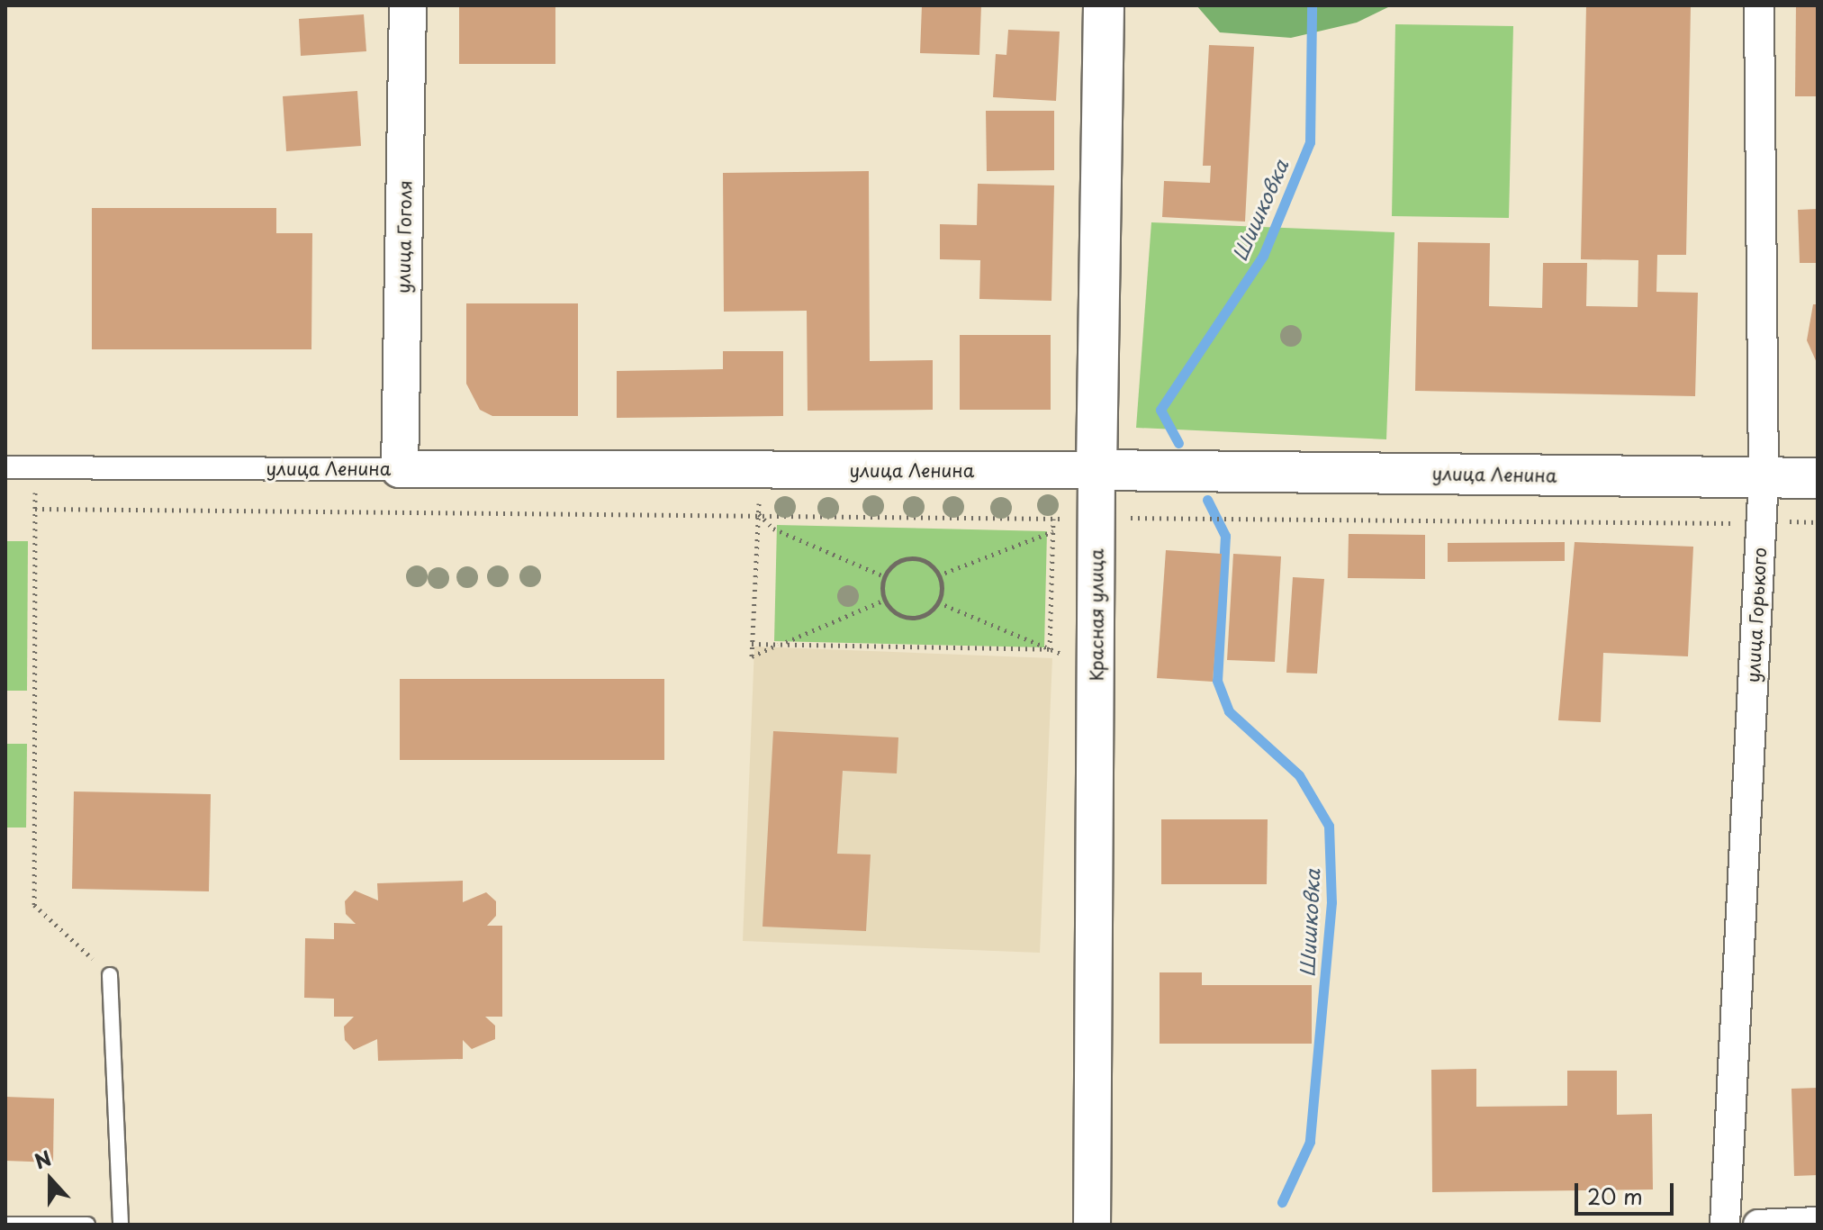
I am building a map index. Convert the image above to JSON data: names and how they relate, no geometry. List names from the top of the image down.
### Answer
{
  "streets": {
    "main road": ["улица Ленина", "Красная улица"],
    "street": ["улица Гоголя", "улица Горького"]
  },
  "crossings": [
    ["улица Гоголя", "улица Ленина"],
    ["улица Ленина", "Красная улица"],
    ["улица Ленина", "улица Горького"]
  ],
  "water": ["Шишковка"],
  "scale_bar": "20 m",
  "north": "top"
}
